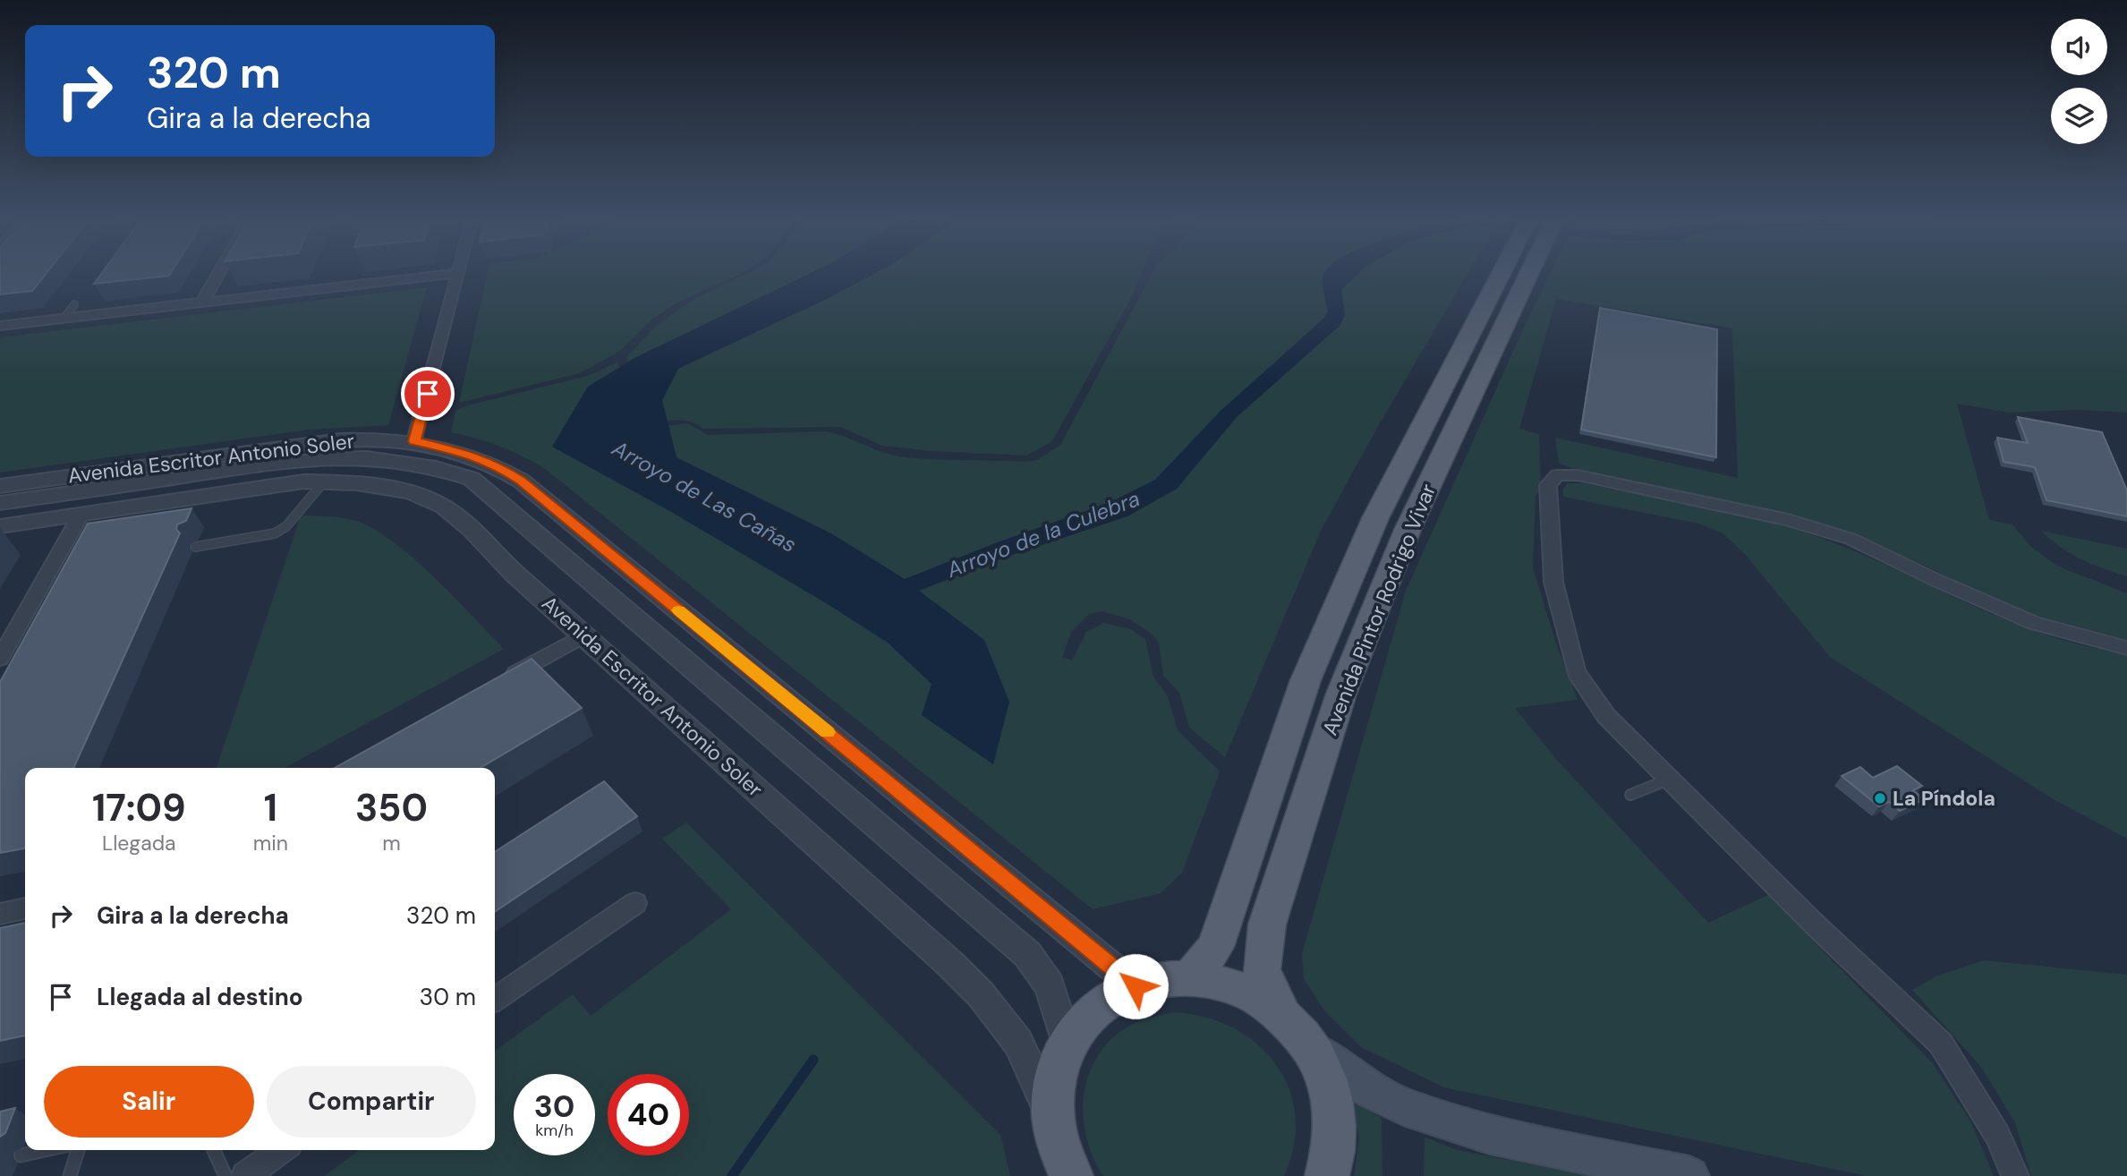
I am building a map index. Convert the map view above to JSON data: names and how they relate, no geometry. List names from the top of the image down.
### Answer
{
  "streets": {
    "main road": ["Avenida Pintor Rodrigo Vivar"],
    "street": ["Avenida Escritor Antonio Soler"]
  },
  "water": ["Arroyo de Las Cañas", "Arroyo de la Culebra"],
  "places": ["La Píndola"],
  "page": {
    "turn": ["320 m", "Gira a la derecha"],
    "eta": [
      "17:09",
      "Llegada",
      "1",
      "min",
      "350",
      "m"
    ],
    "list": [
      {
        "name": "Gira a la derecha",
        "value": "320 m"
      },
      {
        "name": "Llegada al destino",
        "value": "30 m"
      }
    ],
    "buttons": ["Salir", "Compartir"],
    "speed": "30 km/h",
    "limit": "40"
  }
}
